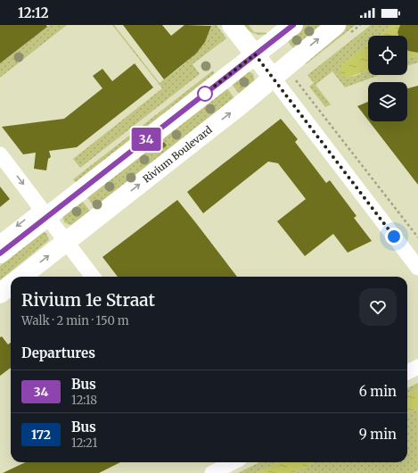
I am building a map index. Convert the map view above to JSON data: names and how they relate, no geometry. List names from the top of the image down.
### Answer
{
  "streets": {
    "street": ["Rivium Boulevard"]
  },
  "lines": ["bus line 34"],
  "page": {
    "status": "12:12",
    "on_map": "34",
    "heading": [
      ["Rivium 1e Straat", "Walk · 2 min · 150 m"],
      "Departures"
    ],
    "list": [
      {
        "mark": "34",
        "name": "Bus",
        "note": "12:18",
        "value": "6 min"
      },
      {
        "mark": "172",
        "name": "Bus",
        "note": "12:21",
        "value": "9 min"
      }
    ]
  }
}
